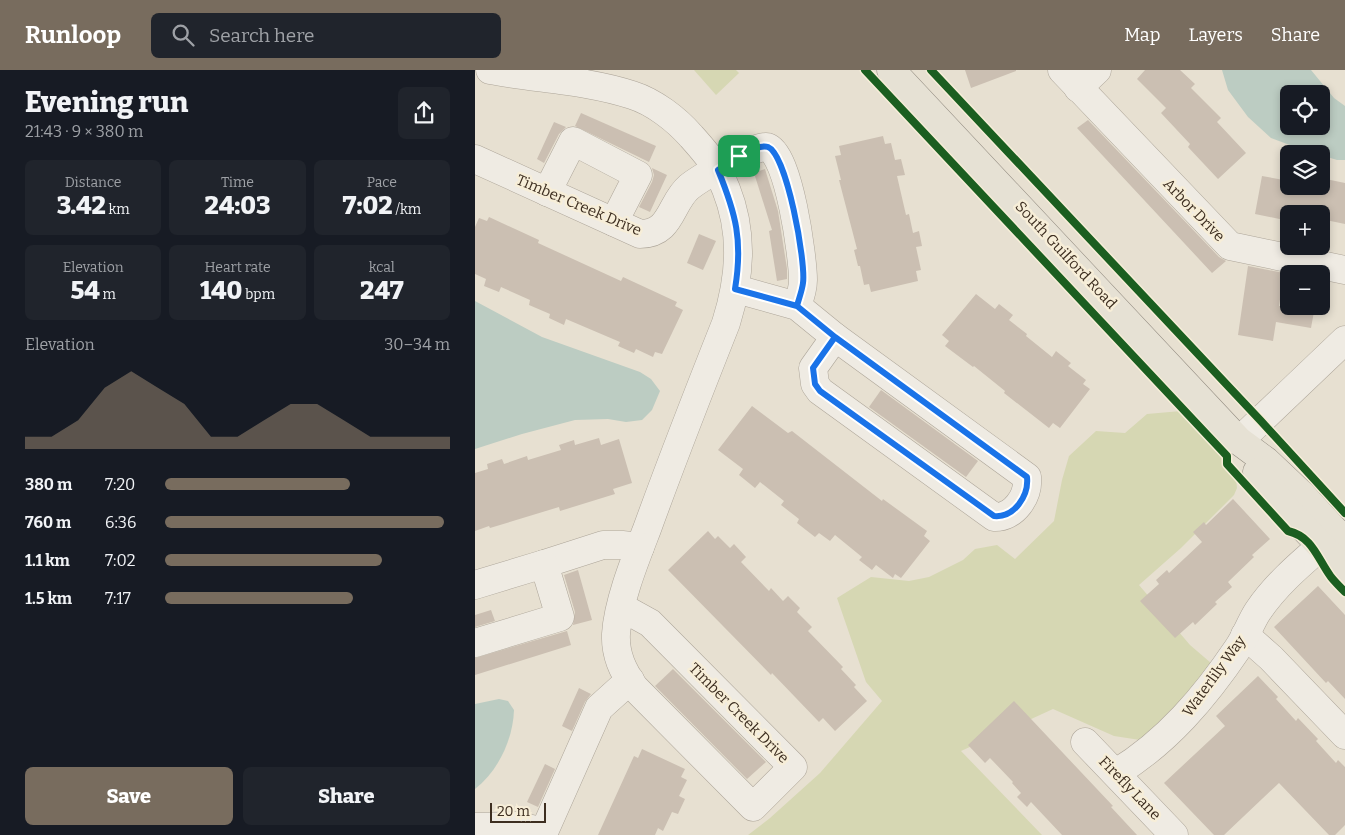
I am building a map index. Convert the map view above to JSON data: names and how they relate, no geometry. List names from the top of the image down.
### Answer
{
  "streets": {
    "main road": ["South Guilford Road"],
    "street": [
      "Timber Creek Drive",
      "Arbor Drive",
      "Waterlily Way",
      "Firefly Lane"
    ]
  },
  "crossings": [
    ["South Guilford Road", "Waterlily Way"],
    ["Waterlily Way", "Firefly Lane"]
  ],
  "scale_bar": "20 m",
  "page": {
    "header": "Runloop",
    "search": "Search here",
    "nav": ["Map", "Layers", "Share"],
    "heading": ["Evening run", "21:43 · 9 × 380 m"],
    "map_buttons": ["+", "−"],
    "stats": [
      ["Distance", "3.42 km"],
      ["Time", "24:03"],
      ["Pace", "7:02 /km"],
      ["Elevation", "54 m"],
      ["Heart rate", "140 bpm"],
      ["kcal", "247"]
    ],
    "chart": ["Elevation", "30–34 m"],
    "list": [
      {
        "name": "380 m",
        "note": "7:20"
      },
      {
        "name": "760 m",
        "note": "6:36"
      },
      {
        "name": "1.1 km",
        "note": "7:02"
      },
      {
        "name": "1.5 km",
        "note": "7:17"
      }
    ],
    "buttons": ["Save", "Share"],
    "scale": "20 m"
  }
}
